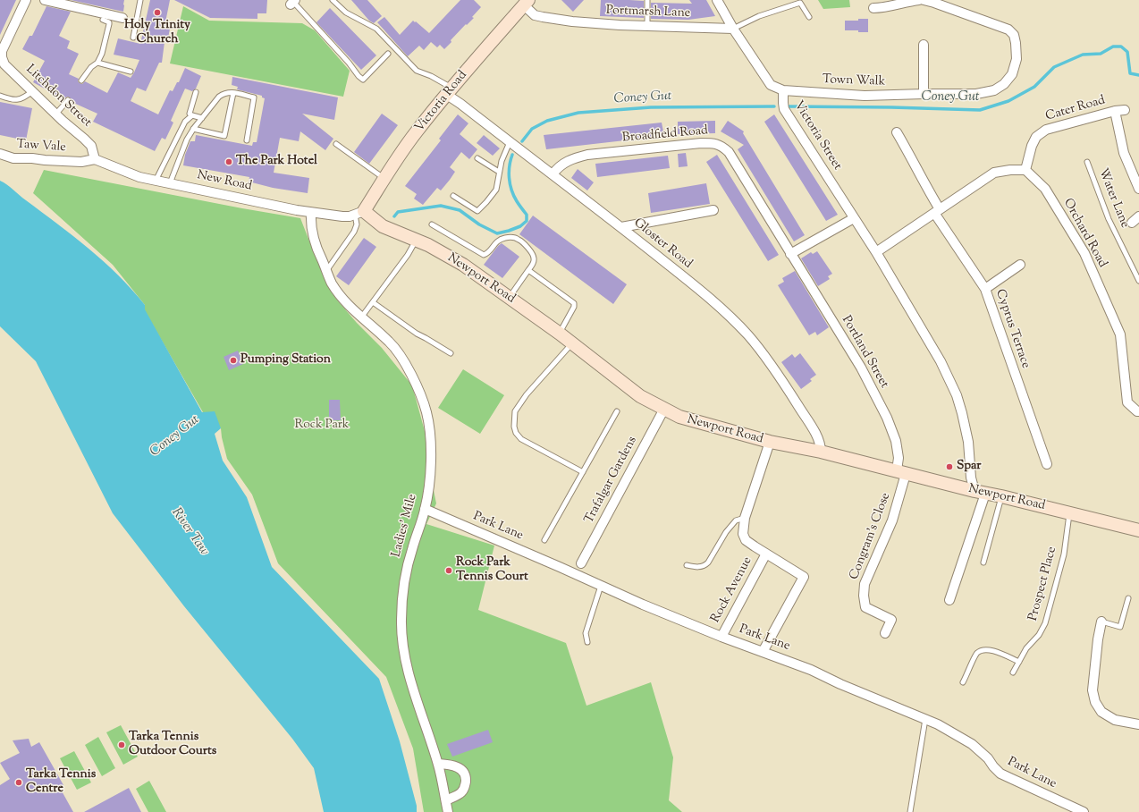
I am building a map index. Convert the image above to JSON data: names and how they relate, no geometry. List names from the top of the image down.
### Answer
{
  "streets": {
    "street": [
      "Portmarsh Lane",
      "Town Walk",
      "Litchdon Street",
      "Victoria Road",
      "Cater Road",
      "Broadfield Road",
      "Victoria Street",
      "Taw Vale",
      "New Road",
      "Orchard Road",
      "Gloster Road",
      "Newport Road",
      "Cyprus Terrace",
      "Portland Street",
      "Trafalgar Gardens",
      "Ladies' Mile",
      "Park Lane",
      "Congram's Close",
      "Rock Avenue"
    ],
    "lane": ["Water Lane", "Prospect Place"]
  },
  "crossings": [
    ["Portmarsh Lane", "Victoria Road"],
    ["Portmarsh Lane", "Victoria Street"],
    ["Town Walk", "Victoria Street"],
    ["Litchdon Street", "Taw Vale"],
    ["Litchdon Street", "New Road"],
    ["Victoria Road", "New Road"],
    ["Victoria Road", "Gloster Road"],
    ["Victoria Road", "Newport Road"],
    ["Cater Road", "Orchard Road"],
    ["Broadfield Road", "Gloster Road"],
    ["Broadfield Road", "Portland Street"],
    ["Victoria Street", "Newport Road"],
    ["Taw Vale", "New Road"],
    ["New Road", "Newport Road"],
    ["New Road", "Ladies' Mile"],
    ["Gloster Road", "Newport Road"],
    ["Newport Road", "Portland Street"],
    ["Newport Road", "Trafalgar Gardens"],
    ["Newport Road", "Congram's Close"],
    ["Newport Road", "Prospect Place"],
    ["Newport Road", "Rock Avenue"],
    ["Portland Street", "Congram's Close"],
    ["Ladies' Mile", "Park Lane"],
    ["Park Lane", "Rock Avenue"]
  ],
  "water": ["Coney Gut", "River Taw"],
  "parks": ["Rock Park"],
  "places": [
    "Holy Trinity Church",
    "The Park Hotel",
    "Pumping Station",
    "Spar",
    "Rock Park Tennis Court",
    "Tarka Tennis Outdoor Courts",
    "Tarka Tennis Centre"
  ]
}
